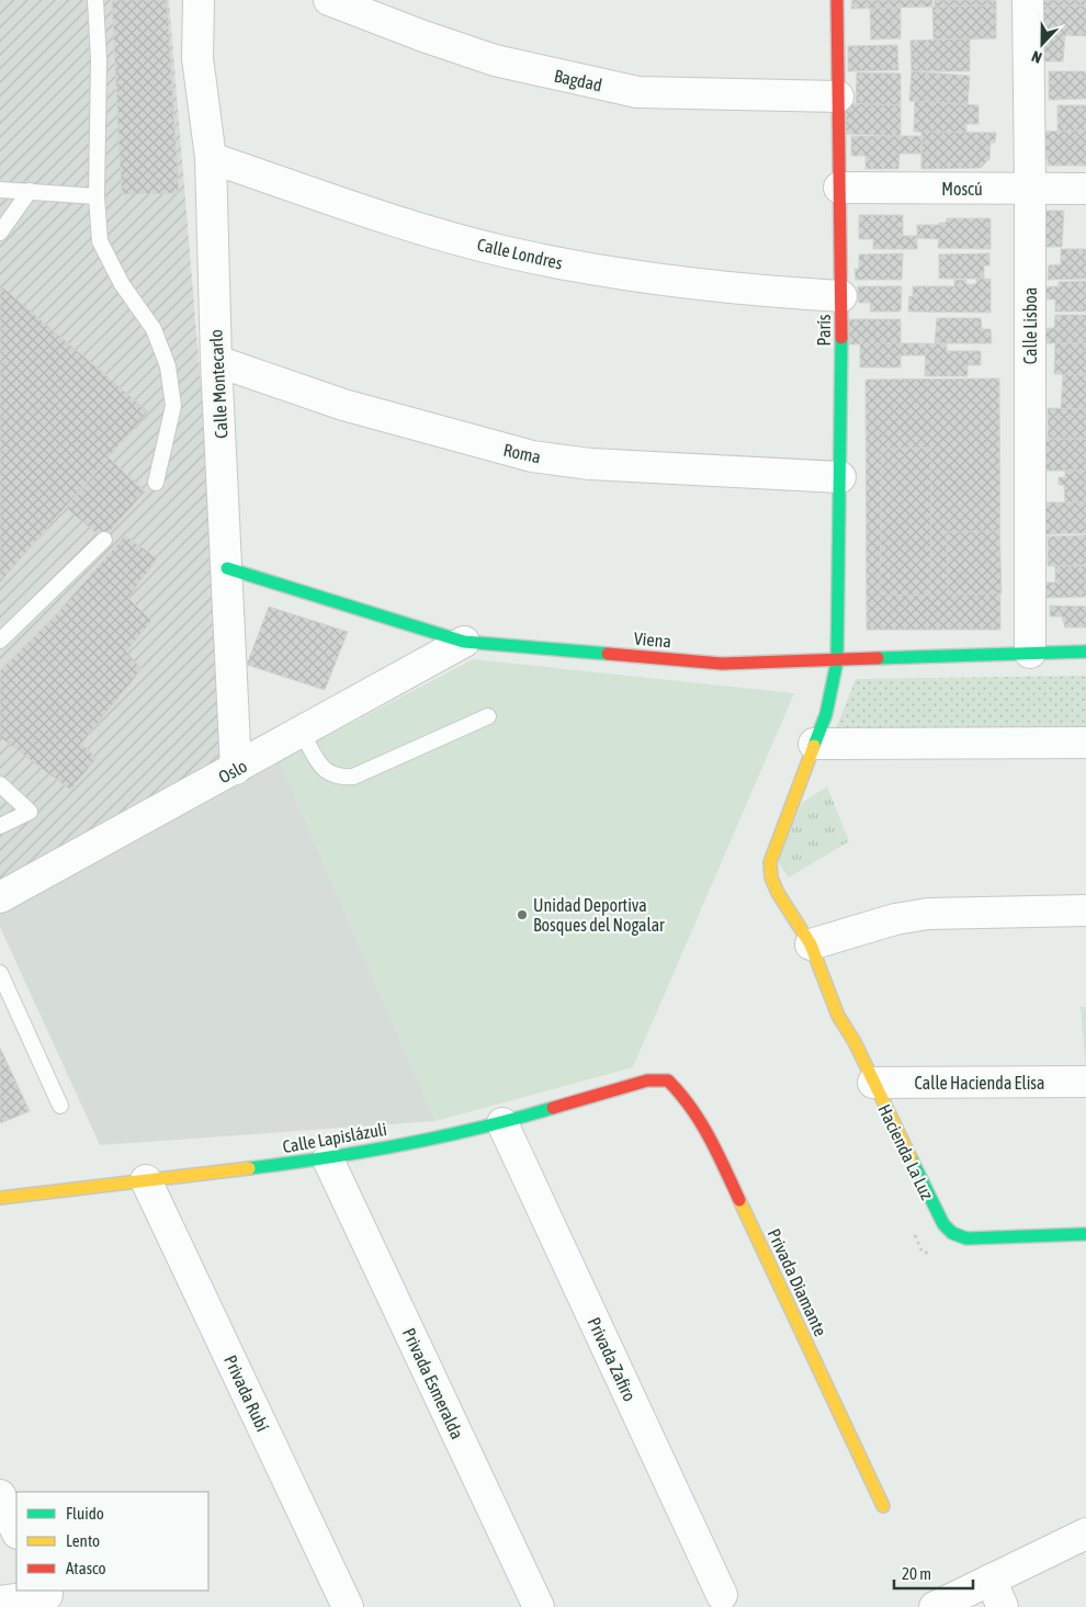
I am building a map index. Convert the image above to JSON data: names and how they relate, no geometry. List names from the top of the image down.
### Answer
{
  "streets": {
    "street": [
      "Bagdad",
      "Moscú",
      "Calle Londres",
      "Calle Lisboa",
      "París",
      "Calle Montecarlo",
      "Roma",
      "Viena",
      "Oslo",
      "Calle Hacienda Elisa",
      "Calle Lapislázuli",
      "Hacienda La Luz",
      "Privada Diamante",
      "Privada Zafiro",
      "Privada Esmeralda",
      "Privada Rubí"
    ]
  },
  "crossings": [
    ["Bagdad", "París"],
    ["Moscú", "Calle Lisboa"],
    ["Moscú", "París"],
    ["Calle Londres", "París"],
    ["Calle Londres", "Calle Montecarlo"],
    ["Calle Lisboa", "Viena"],
    ["París", "Roma"],
    ["París", "Viena"],
    ["París", "Hacienda La Luz"],
    ["Calle Montecarlo", "Roma"],
    ["Calle Montecarlo", "Viena"],
    ["Calle Montecarlo", "Oslo"],
    ["Viena", "Oslo"],
    ["Viena", "Hacienda La Luz"],
    ["Calle Hacienda Elisa", "Hacienda La Luz"],
    ["Calle Lapislázuli", "Privada Diamante"],
    ["Calle Lapislázuli", "Privada Zafiro"],
    ["Calle Lapislázuli", "Privada Esmeralda"],
    ["Calle Lapislázuli", "Privada Rubí"]
  ],
  "places": ["Unidad Deportiva Bosques del Nogalar"],
  "legend": ["Fluido", "Lento", "Atasco"],
  "scale_bar": "20 m",
  "north": "bottom"
}
